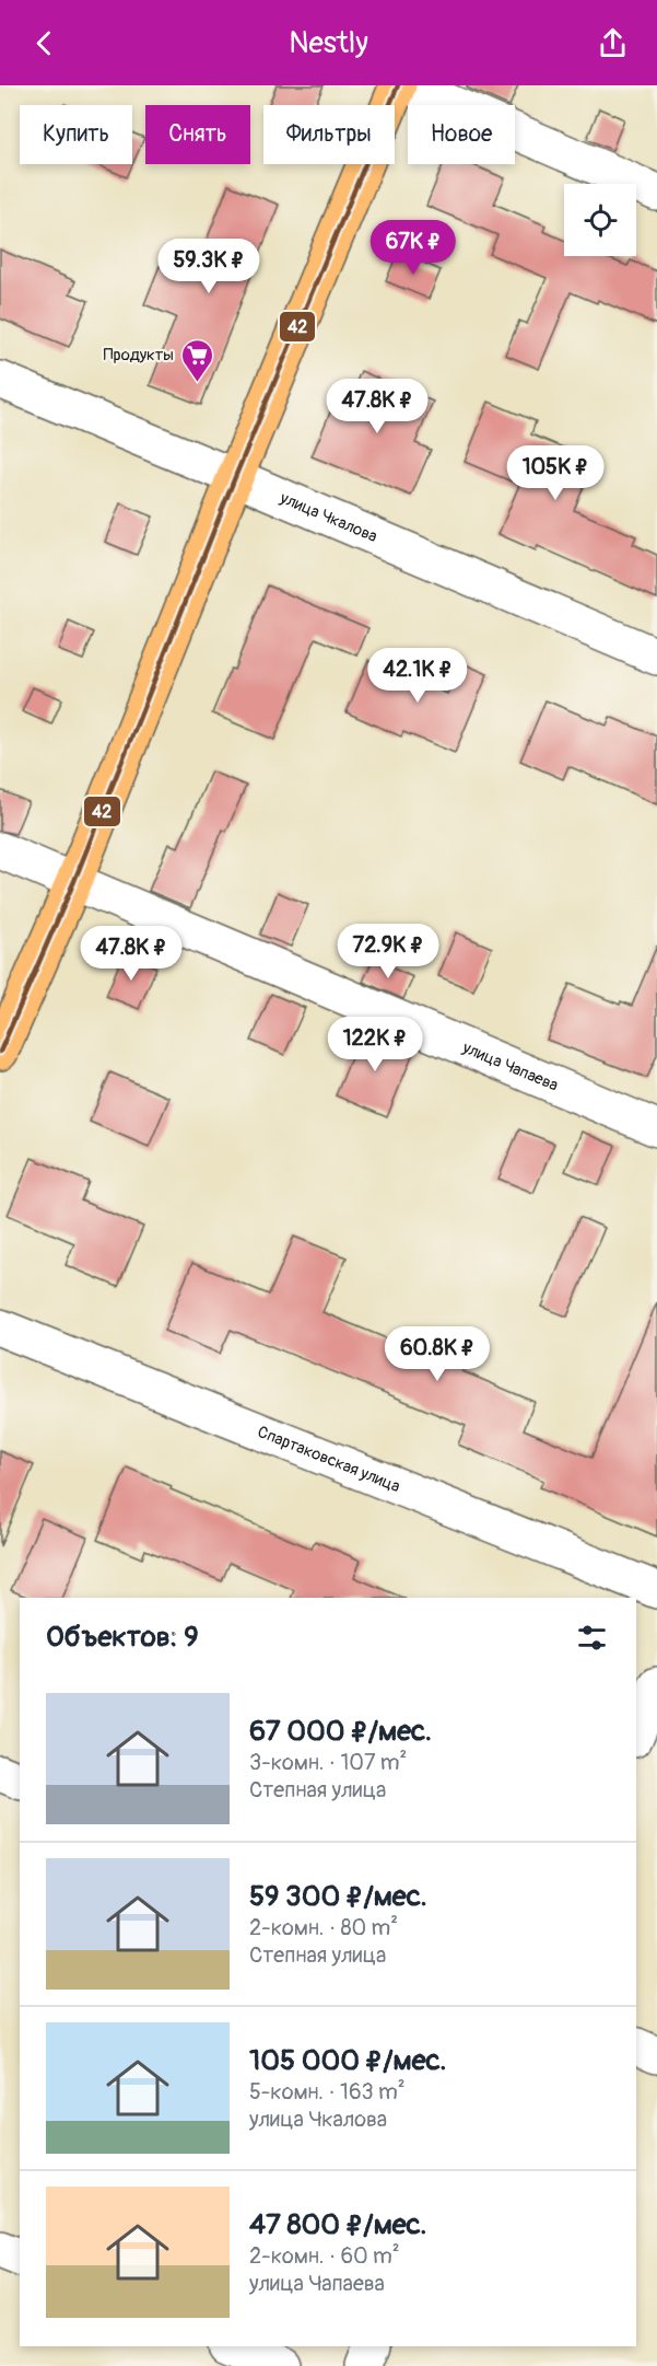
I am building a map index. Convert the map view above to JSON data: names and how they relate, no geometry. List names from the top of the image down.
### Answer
{
  "streets": {
    "street": ["улица Чкалова", "улица Чапаева", "Спартаковская улица"]
  },
  "places": {
    "supermarket": ["Продукты"]
  },
  "lines": ["transit line 42"],
  "page": {
    "header": "Nestly",
    "chip": [
      "Купить",
      "Снять",
      "Фильтры",
      "Новое"
    ],
    "price": [
      "67K ₽",
      "59.3K ₽",
      "47.8K ₽",
      "105K ₽",
      "42.1K ₽",
      "72.9K ₽",
      "47.8K ₽",
      "122K ₽",
      "60.8K ₽"
    ],
    "heading": "Объектов: 9",
    "list": [
      {
        "name": "67 000 ₽/мес.",
        "note": "3-комн. · 107 m² · Степная улица"
      },
      {
        "name": "59 300 ₽/мес.",
        "note": "2-комн. · 80 m² · Степная улица"
      },
      {
        "name": "105 000 ₽/мес.",
        "note": "5-комн. · 163 m² · улица Чкалова"
      },
      {
        "name": "47 800 ₽/мес.",
        "note": "2-комн. · 60 m² · улица Чапаева"
      }
    ]
  }
}
